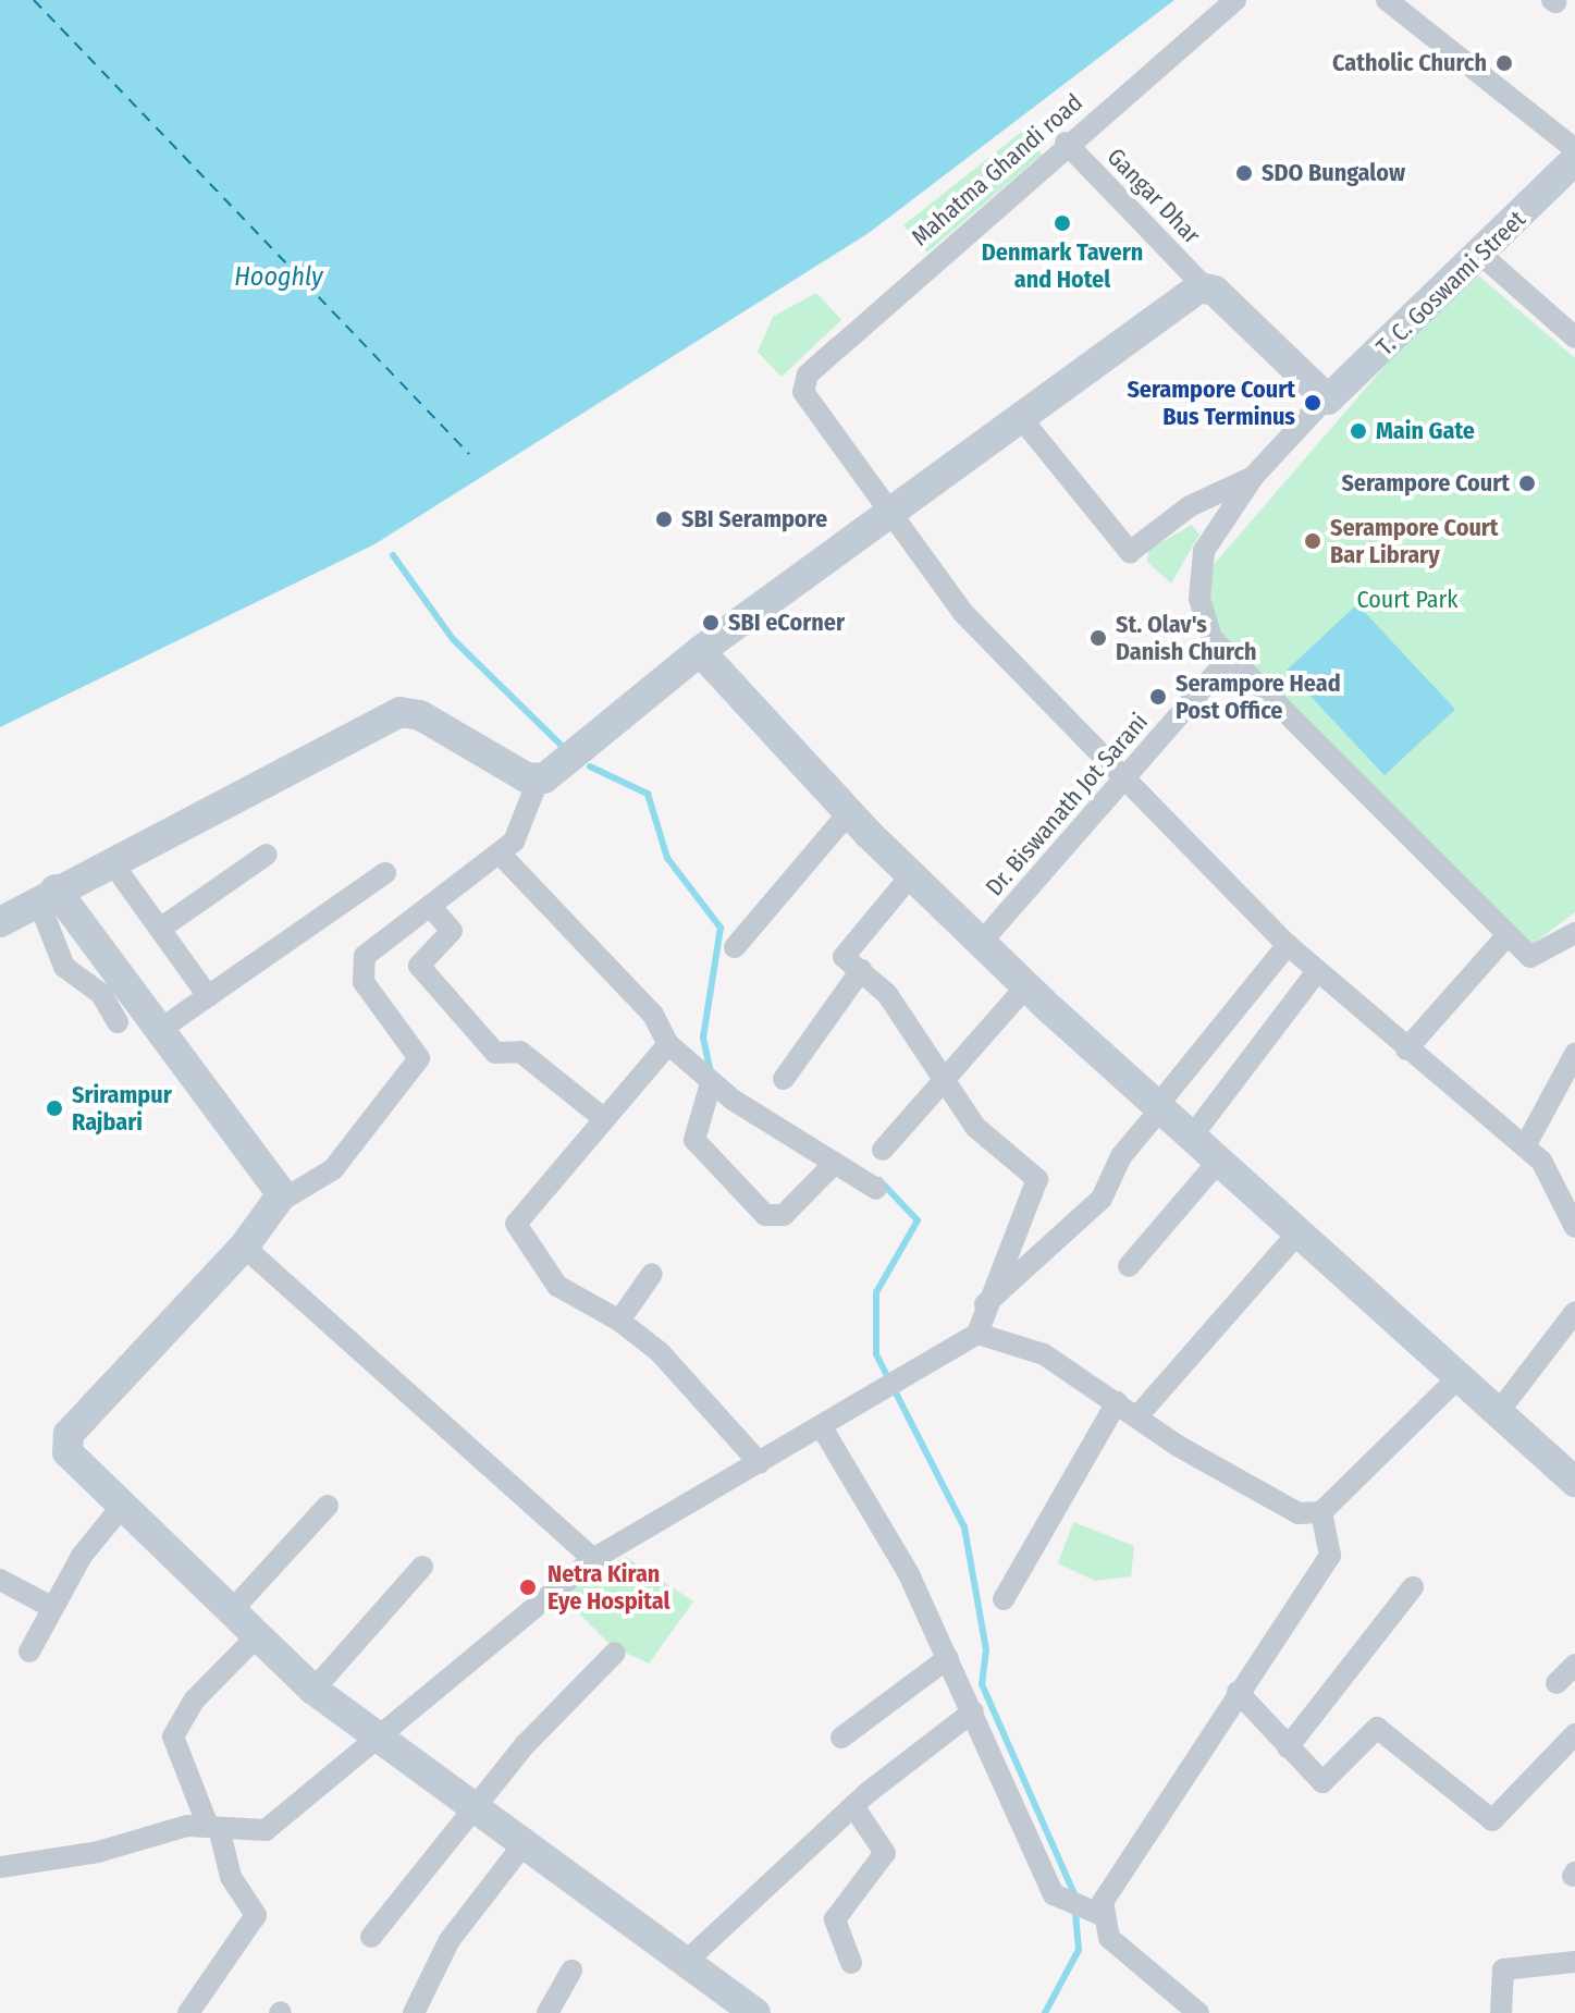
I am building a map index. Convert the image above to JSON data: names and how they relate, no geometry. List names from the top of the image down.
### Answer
{
  "streets": {
    "street": [
      "Mahatma Ghandi road",
      "Gangar Dhar",
      "T. C. Goswami Street",
      "Dr. Biswanath Jot Sarani"
    ]
  },
  "crossings": [
    ["Mahatma Ghandi road", "Gangar Dhar"]
  ],
  "water": ["Hooghly"],
  "parks": ["Court Park"],
  "places": [
    "Catholic Church",
    "SDO Bungalow",
    "Denmark Tavern and Hotel",
    "Serampore Court Bus Terminus",
    "Main Gate",
    "Serampore Court",
    "SBI Serampore",
    "Serampore Court Bar Library",
    "SBI eCorner",
    "St. Olav's Danish Church",
    "Serampore Head Post Office",
    "Srirampur Rajbari",
    "Netra Kiran Eye Hospital"
  ]
}
